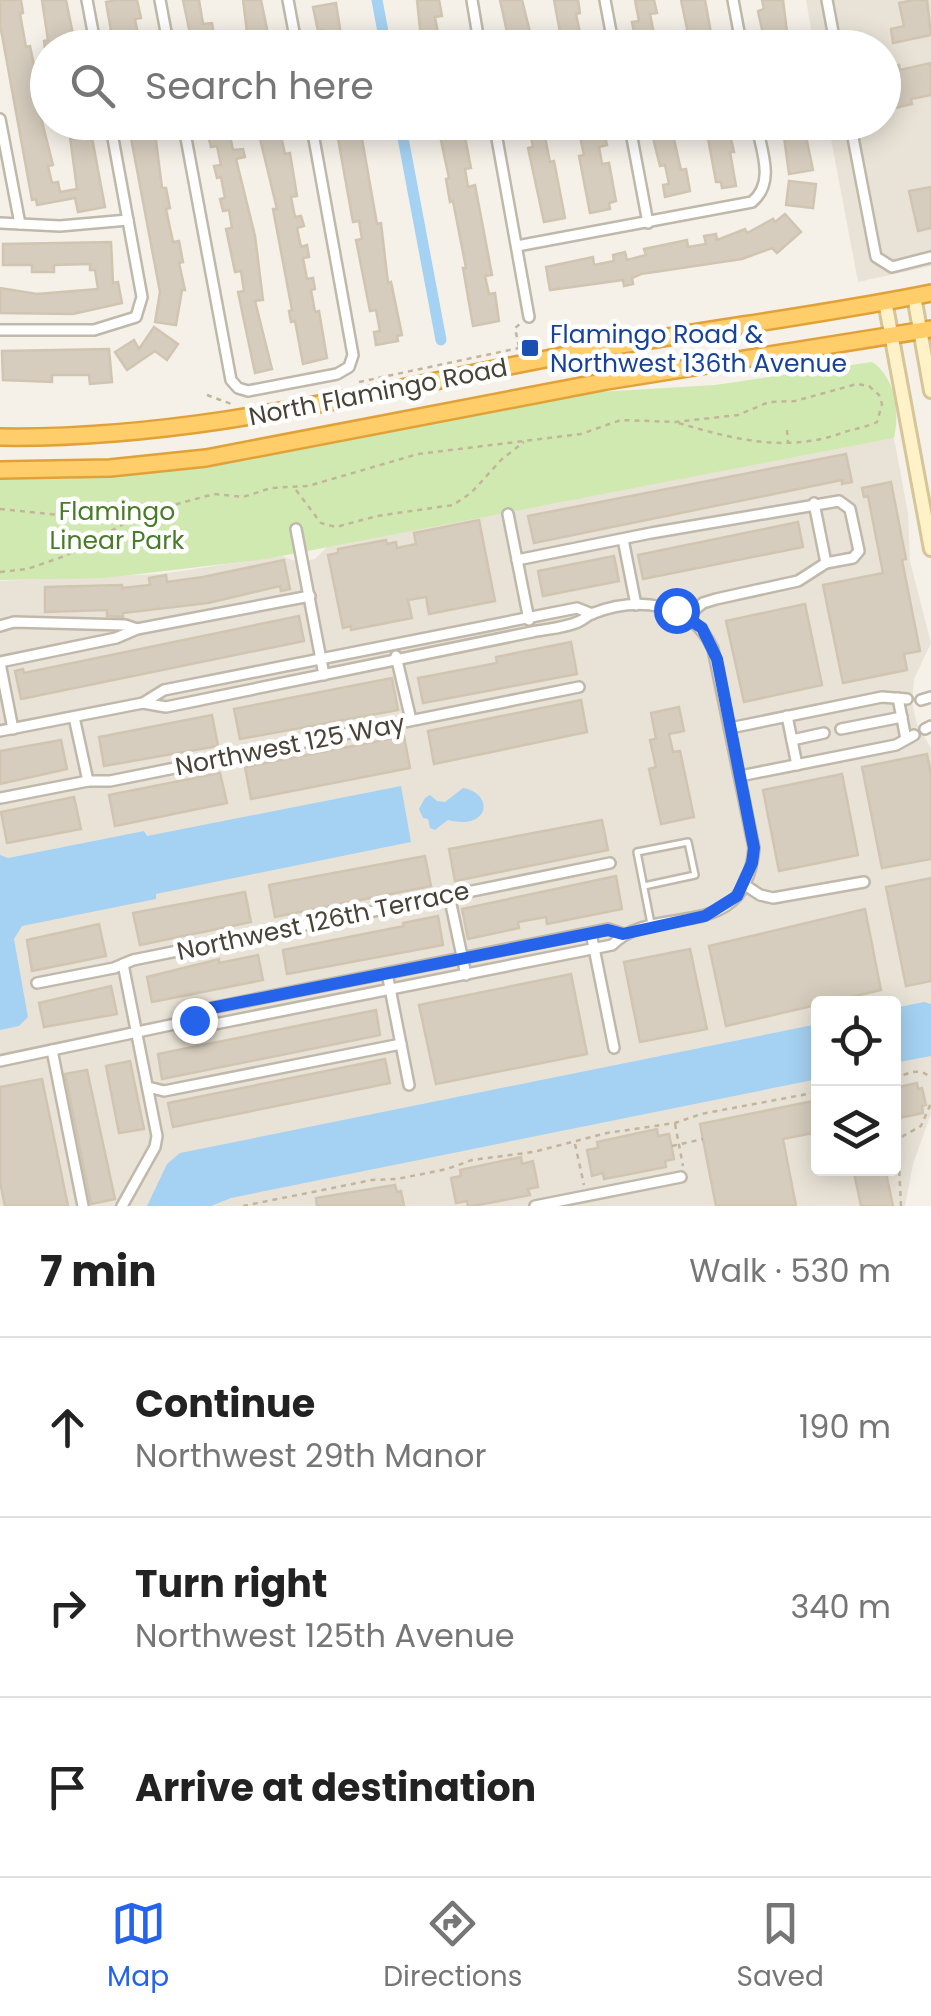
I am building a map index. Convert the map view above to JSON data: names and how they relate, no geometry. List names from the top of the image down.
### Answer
{
  "streets": {
    "highway": ["North Flamingo Road"],
    "street": ["Northwest 125 Way", "Northwest 126th Terrace"]
  },
  "parks": ["Flamingo Linear Park"],
  "places": {
    "transit": ["Flamingo Road & Northwest 136th Avenue"]
  },
  "page": {
    "search": "Search here",
    "heading": ["7 min", "Walk · 530 m"],
    "list": [
      ["Continue", "Northwest 29th Manor", "190 m"],
      ["Turn right", "Northwest 125th Avenue", "340 m"],
      "Arrive at destination"
    ],
    "nav": ["Map", "Directions", "Saved"]
  }
}
